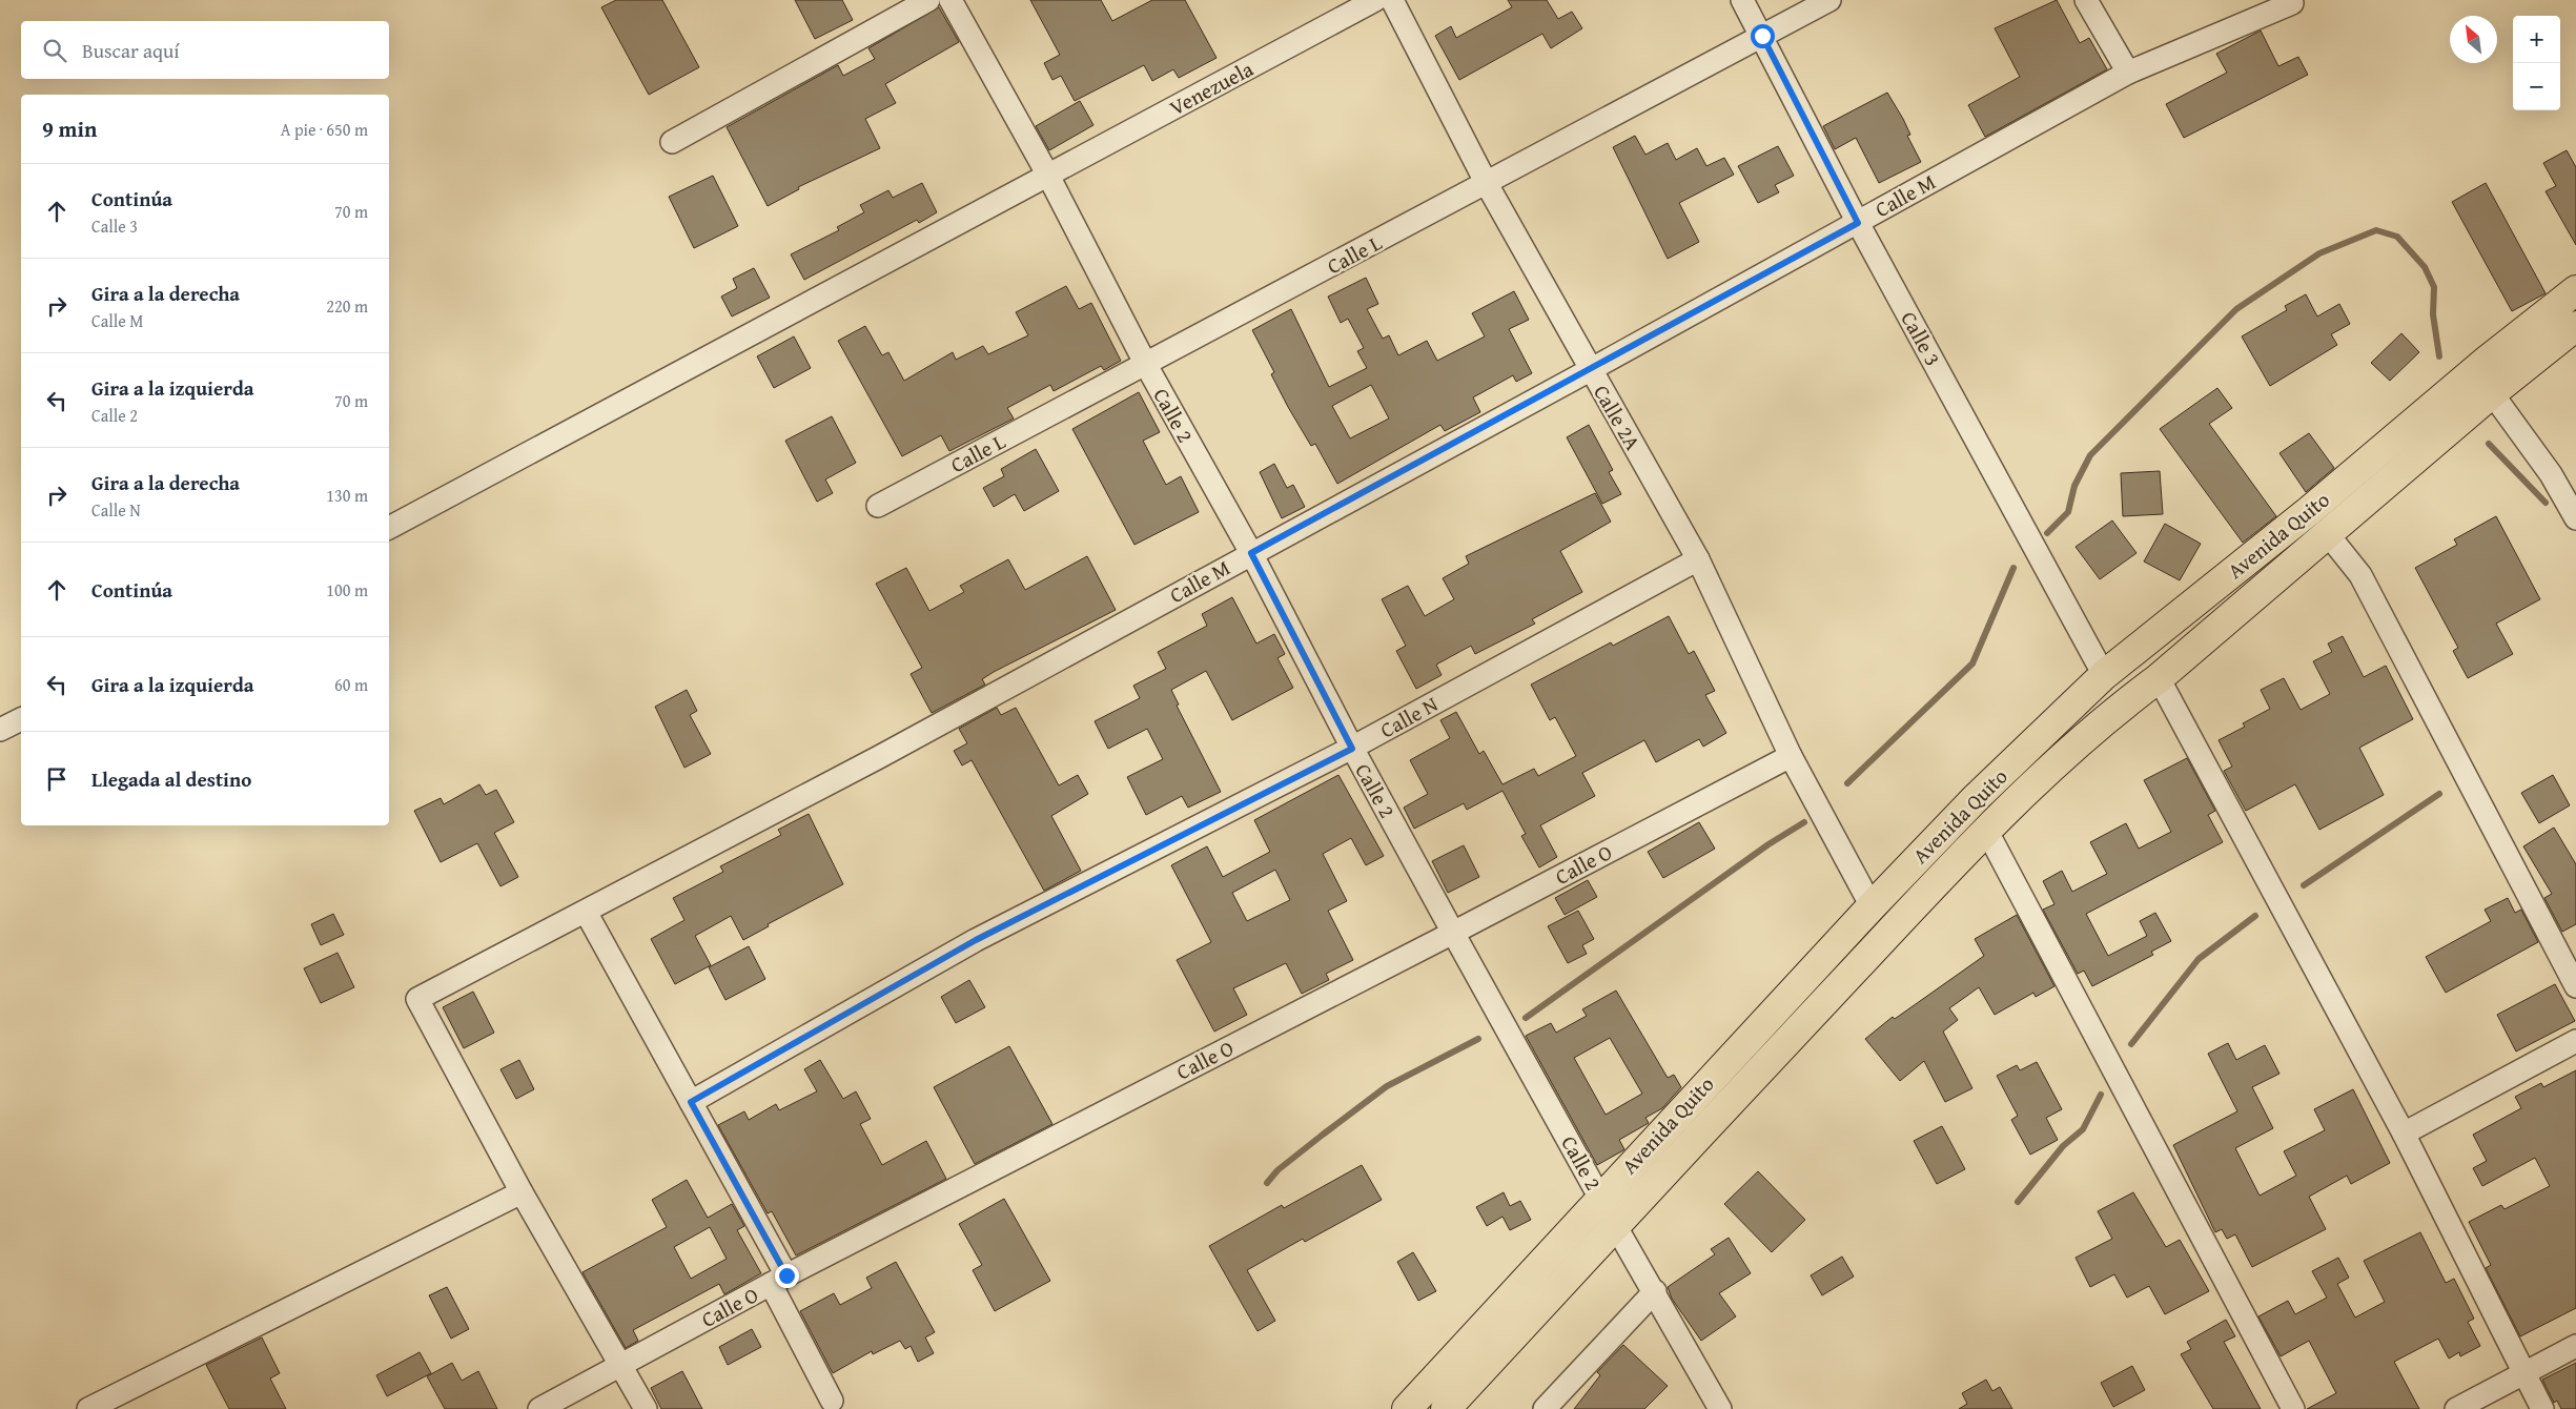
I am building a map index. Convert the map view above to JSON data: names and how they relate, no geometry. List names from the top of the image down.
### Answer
{
  "streets": {
    "highway": ["Avenida Quito"],
    "street": [
      "Venezuela",
      "Calle M",
      "Calle L",
      "Calle 3",
      "Calle 2",
      "Calle 2A",
      "Calle N",
      "Calle O"
    ]
  },
  "crossings": [
    ["Venezuela", "Calle 2"],
    ["Calle M", "Calle 3"],
    ["Calle M", "Calle 2"],
    ["Calle M", "Calle 2A"],
    ["Calle L", "Calle 3"],
    ["Calle L", "Calle 2"],
    ["Calle L", "Calle 2A"],
    ["Calle 3", "Avenida Quito"],
    ["Calle 2", "Avenida Quito"],
    ["Calle 2", "Calle N"],
    ["Calle 2", "Calle O"],
    ["Calle 2A", "Avenida Quito"],
    ["Calle 2A", "Calle N"],
    ["Calle 2A", "Calle O"]
  ],
  "north": "top left",
  "page": {
    "map_buttons": ["+", "−"],
    "search": "Buscar aquí",
    "heading": ["9 min", "A pie · 650 m"],
    "list": [
      ["Continúa", "Calle 3", "70 m"],
      ["Gira a la derecha", "Calle M", "220 m"],
      ["Gira a la izquierda", "Calle 2", "70 m"],
      ["Gira a la derecha", "Calle N", "130 m"],
      ["Continúa", "100 m"],
      ["Gira a la izquierda", "60 m"],
      "Llegada al destino"
    ]
  }
}
